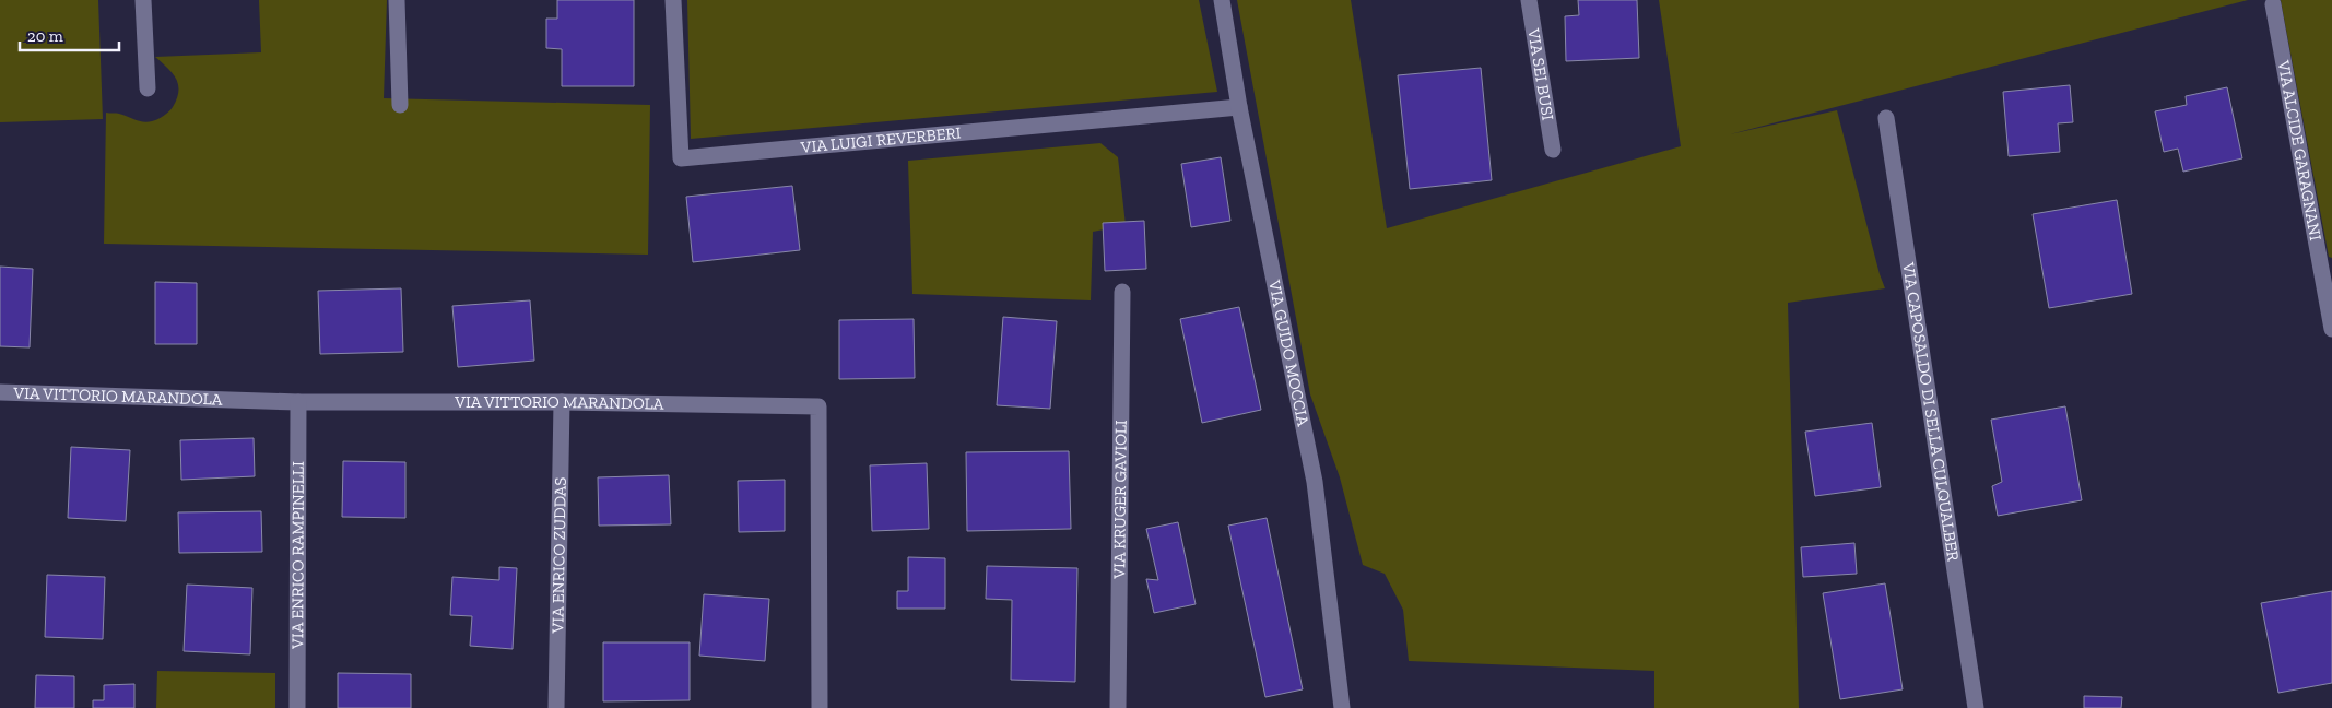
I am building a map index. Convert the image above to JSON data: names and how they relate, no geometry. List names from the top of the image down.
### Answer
{
  "streets": {
    "street": [
      "VIA SEI BUSI",
      "VIA LUIGI REVERBERI",
      "VIA ALCIDE GARAGNANI",
      "VIA GUIDO MOCCIA",
      "VIA VITTORIO MARANDOLA",
      "VIA CAPOSALDO DI SELLA CULQUALBER",
      "VIA KRUGER GAVIOLI",
      "VIA ENRICO RAMPINELLI",
      "VIA ENRICO ZUDDAS"
    ]
  },
  "crossings": [
    ["VIA LUIGI REVERBERI", "VIA GUIDO MOCCIA"],
    ["VIA VITTORIO MARANDOLA", "VIA ENRICO RAMPINELLI"],
    ["VIA VITTORIO MARANDOLA", "VIA ENRICO ZUDDAS"]
  ],
  "scale_bar": "20 m"
}
